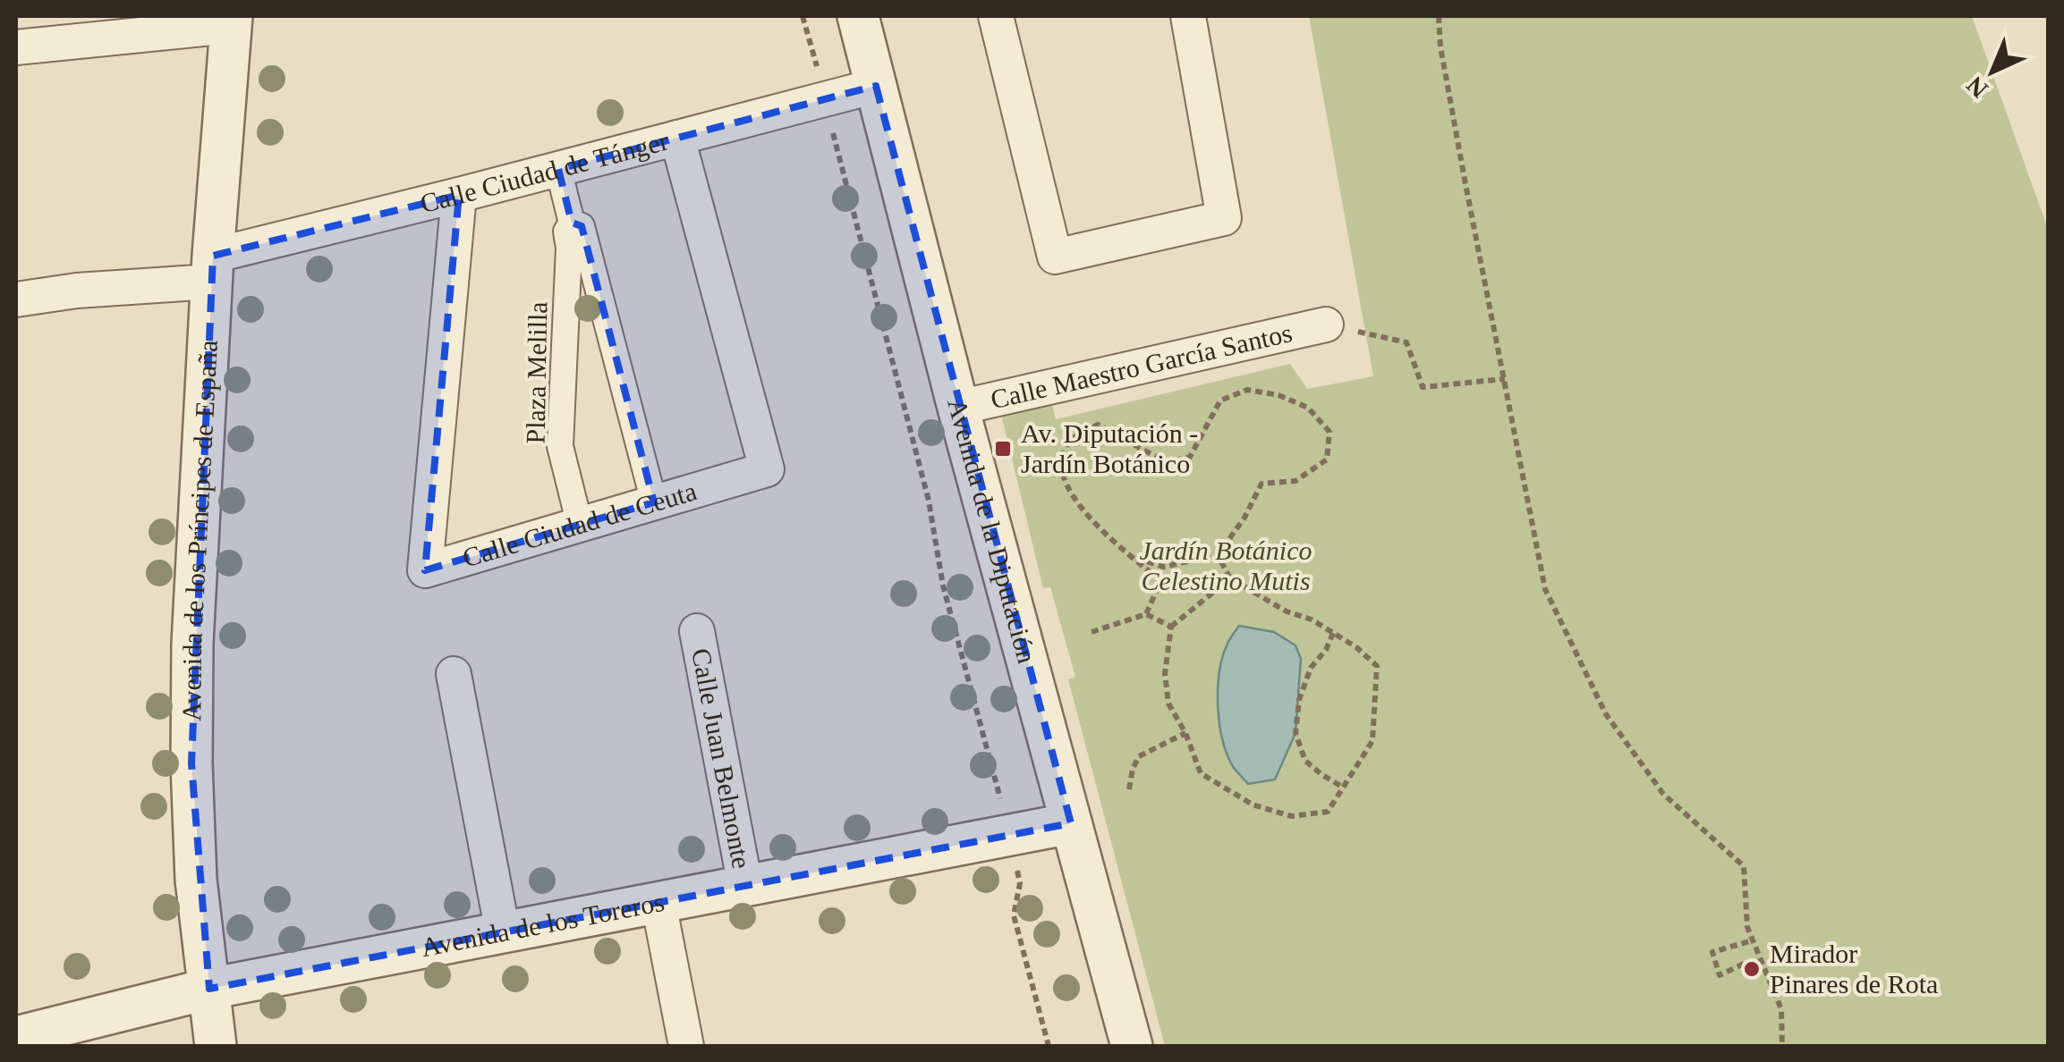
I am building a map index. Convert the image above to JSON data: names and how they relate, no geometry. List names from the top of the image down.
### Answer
{
  "streets": {
    "street": [
      "Calle Ciudad de Tánger",
      "Calle Maestro García Santos",
      "Plaza Melilla",
      "Calle Ciudad de Ceuta",
      "Avenida de los Príncipes de España",
      "Avenida de la Diputación",
      "Calle Juan Belmonte",
      "Avenida de los Toreros"
    ]
  },
  "crossings": [
    ["Calle Ciudad de Tánger", "Plaza Melilla"],
    ["Calle Ciudad de Tánger", "Calle Ciudad de Ceuta"],
    ["Calle Ciudad de Tánger", "Avenida de los Príncipes de España"],
    ["Calle Ciudad de Tánger", "Avenida de la Diputación"],
    ["Calle Maestro García Santos", "Avenida de la Diputación"],
    ["Plaza Melilla", "Calle Ciudad de Ceuta"],
    ["Avenida de los Príncipes de España", "Avenida de los Toreros"],
    ["Avenida de la Diputación", "Avenida de los Toreros"],
    ["Calle Juan Belmonte", "Avenida de los Toreros"]
  ],
  "parks": ["Jardín Botánico Celestino Mutis"],
  "places": {
    "transit": ["Av. Diputación - Jardín Botánico"],
    "other": ["Mirador Pinares de Rota"]
  },
  "north": "bottom left"
}
